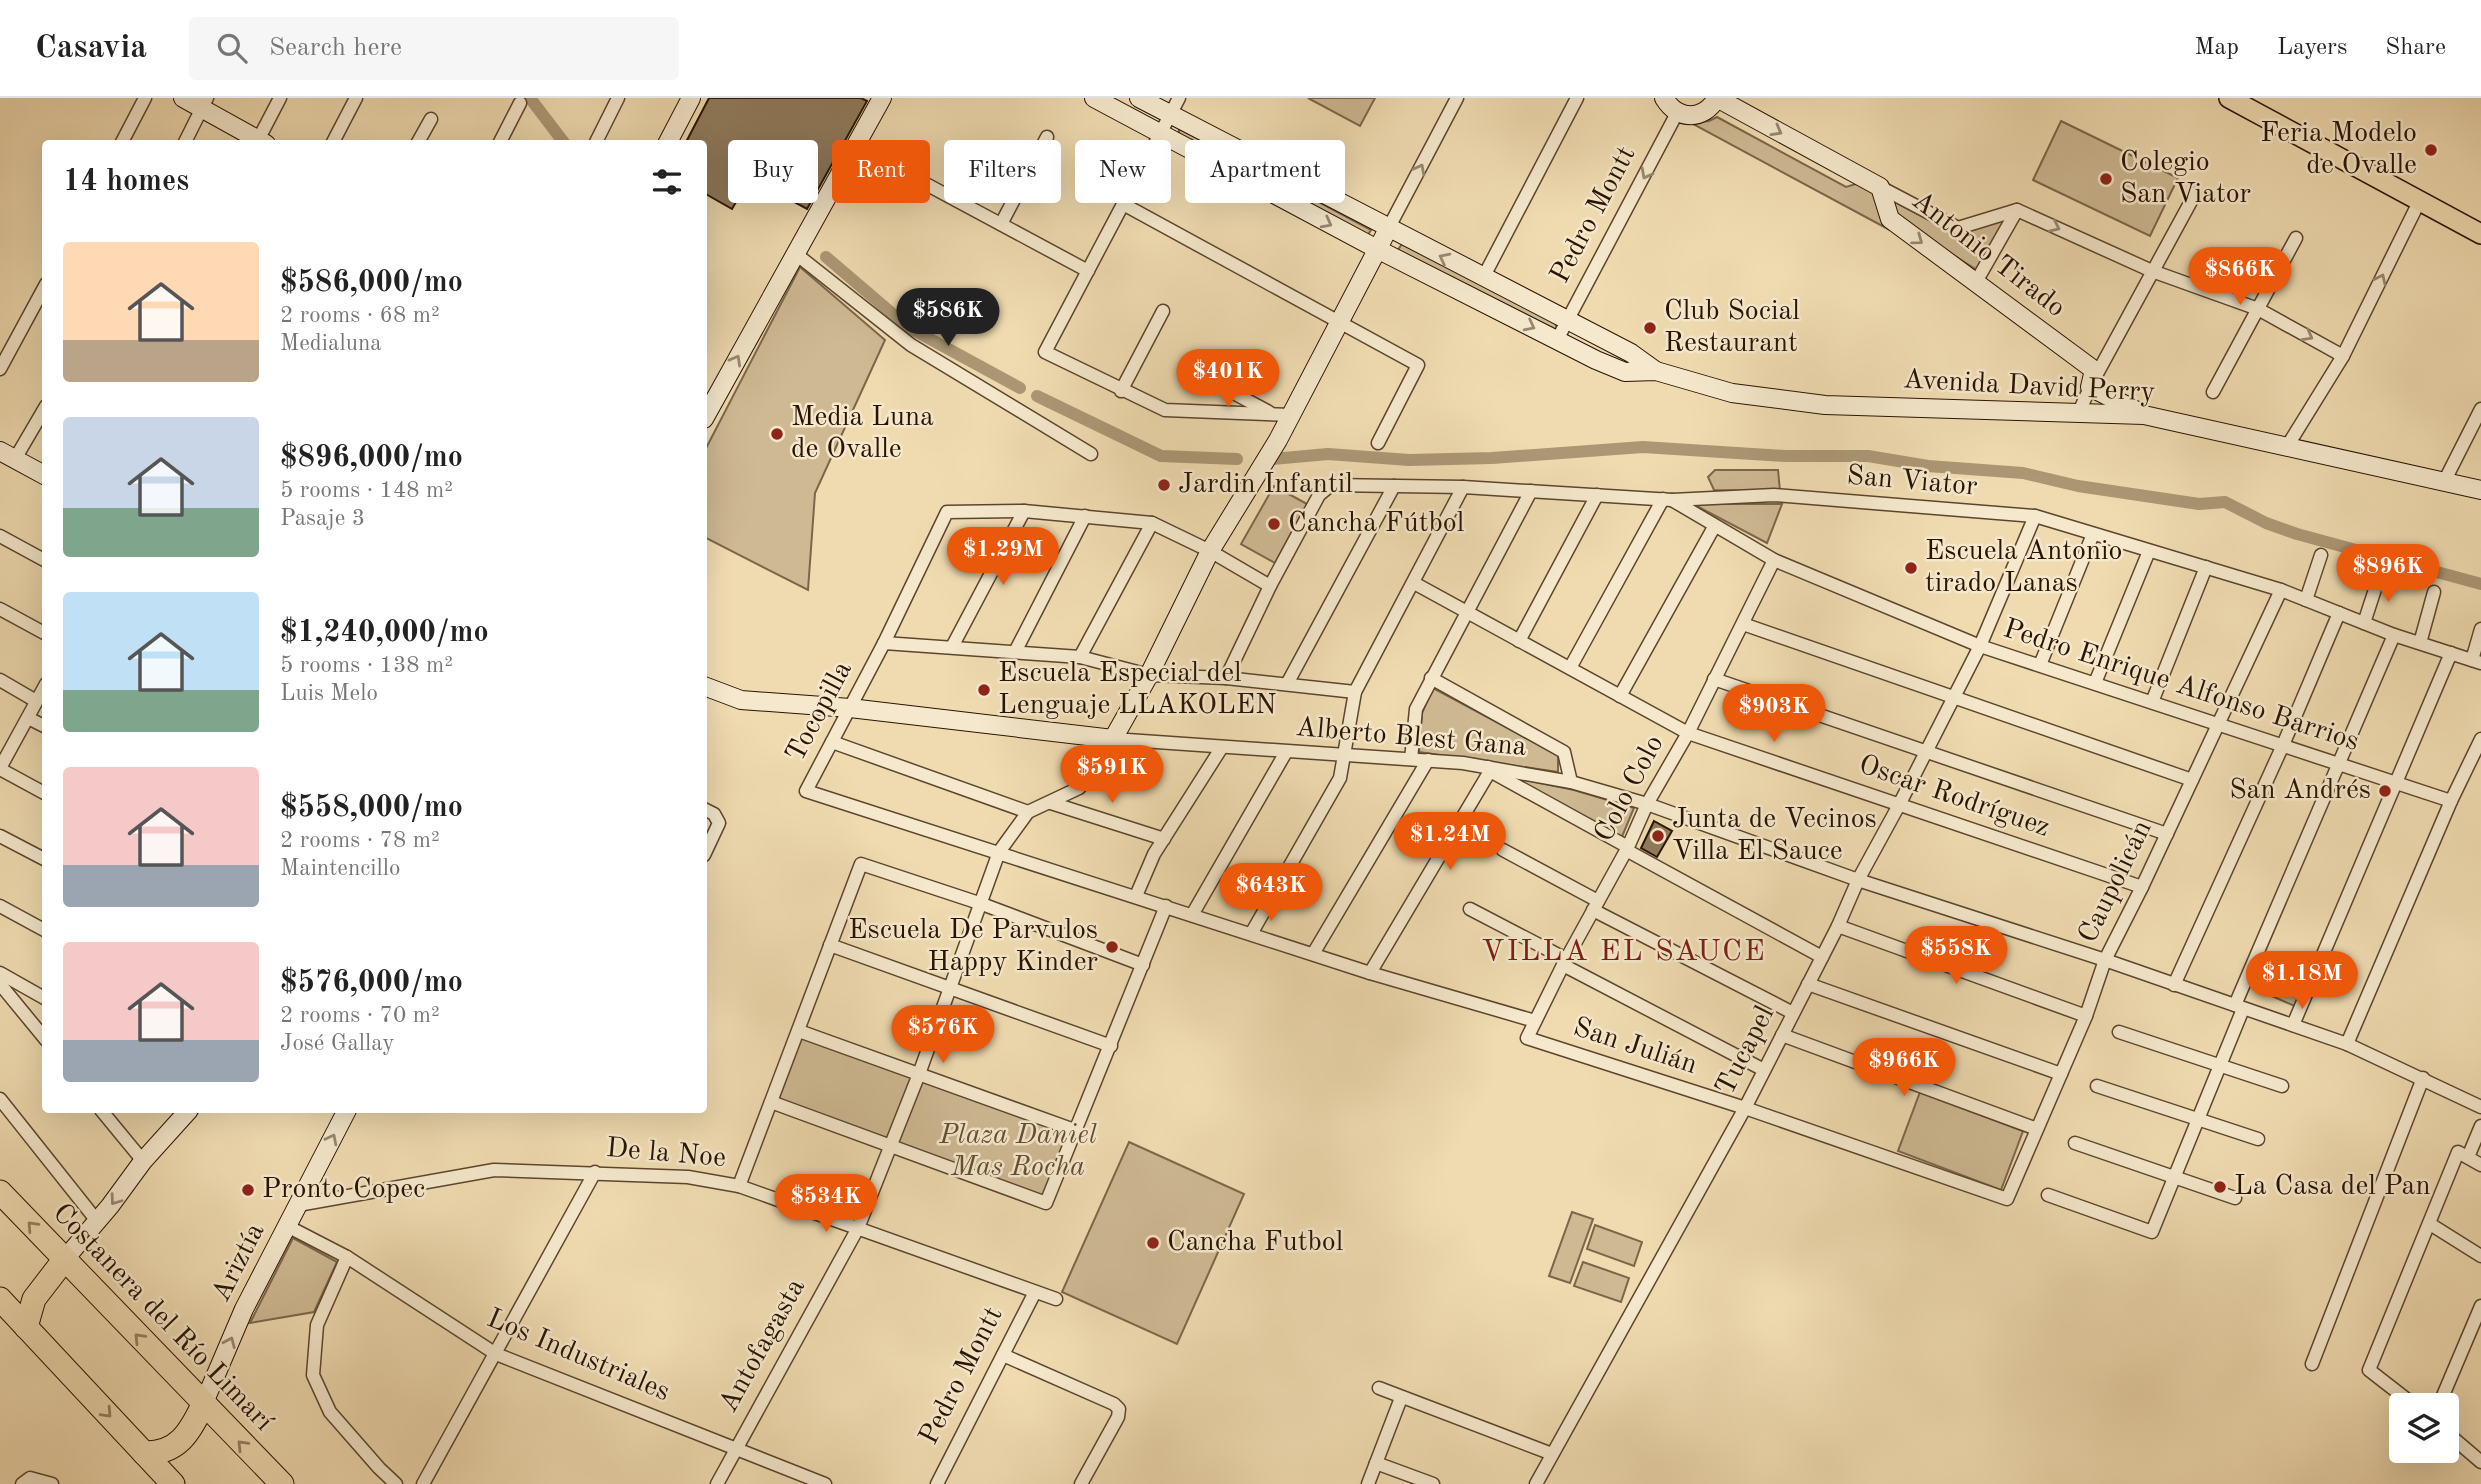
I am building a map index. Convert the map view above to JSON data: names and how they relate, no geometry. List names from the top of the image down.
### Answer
{
  "streets": {
    "highway": ["Costanera del Río Limarí"],
    "main road": [
      "Antonio Tirado",
      "Avenida David Perry",
      "Alberto Blest Gana",
      "Ariztía",
      "Antofagasta"
    ],
    "street": [
      "Pedro Montt",
      "San Viator",
      "Pedro Enrique Alfonso Barrios",
      "Tocopilla",
      "Colo Colo",
      "Oscar Rodríguez",
      "Caupolicán",
      "San Julián",
      "Tucapel",
      "De la Noe",
      "Los Industriales"
    ]
  },
  "crossings": [
    ["Pedro Montt", "Avenida David Perry"],
    ["Pedro Montt", "De la Noe"],
    ["Avenida David Perry", "Antofagasta"],
    ["San Viator", "Pedro Enrique Alfonso Barrios"],
    ["San Viator", "Caupolicán"],
    ["San Viator", "Tucapel"],
    ["Pedro Enrique Alfonso Barrios", "Colo Colo"],
    ["Pedro Enrique Alfonso Barrios", "Caupolicán"],
    ["Pedro Enrique Alfonso Barrios", "Tucapel"],
    ["Tocopilla", "Alberto Blest Gana"],
    ["Tocopilla", "Antofagasta"],
    ["Alberto Blest Gana", "Colo Colo"],
    ["Alberto Blest Gana", "Caupolicán"],
    ["Alberto Blest Gana", "Tucapel"],
    ["Alberto Blest Gana", "Antofagasta"],
    ["Colo Colo", "Oscar Rodríguez"],
    ["Colo Colo", "San Julián"],
    ["Oscar Rodríguez", "Caupolicán"],
    ["Oscar Rodríguez", "Tucapel"],
    ["Caupolicán", "San Julián"],
    ["San Julián", "Tucapel"],
    ["De la Noe", "Ariztía"],
    ["De la Noe", "Antofagasta"],
    ["Ariztía", "Costanera del Río Limarí"],
    ["Ariztía", "Los Industriales"],
    ["Antofagasta", "Los Industriales"]
  ],
  "one_way": ["Antonio Tirado", "Ariztía"],
  "districts": ["VILLA EL SAUCE"],
  "parks": ["Plaza Daniel Mas Rocha"],
  "places": [
    "Feria Modelo de Ovalle",
    "Colegio San Viator",
    "Club Social Restaurant",
    "Media Luna de Ovalle",
    "Jardin Infantil",
    "Cancha Fútbol",
    "Escuela Antonio tirado Lanas",
    "Escuela Especial del Lenguaje LLAKOLEN",
    "San Andrés",
    "Junta de Vecinos Villa El Sauce",
    "Escuela De Parvulos Happy Kinder",
    "La Casa del Pan",
    "Pronto Copec",
    "Cancha Futbol"
  ],
  "page": {
    "header": "Casavia",
    "search": "Search here",
    "nav": ["Map", "Layers", "Share"],
    "chip": [
      "Buy",
      "Rent",
      "Filters",
      "New",
      "Apartment"
    ],
    "heading": "14 homes",
    "list": [
      {
        "name": "$586,000/mo",
        "note": "2 rooms · 68 m² · Medialuna"
      },
      {
        "name": "$896,000/mo",
        "note": "5 rooms · 148 m² · Pasaje 3"
      },
      {
        "name": "$1,240,000/mo",
        "note": "5 rooms · 138 m² · Luis Melo"
      },
      {
        "name": "$558,000/mo",
        "note": "2 rooms · 78 m² · Maintencillo"
      },
      {
        "name": "$576,000/mo",
        "note": "2 rooms · 70 m² · José Gallay"
      }
    ],
    "price": [
      "$866K",
      "$586K",
      "$401K",
      "$1.29M",
      "$896K",
      "$903K",
      "$591K",
      "$1.24M",
      "$643K",
      "$558K",
      "$1.18M",
      "$576K",
      "$966K",
      "$534K"
    ]
  }
}
